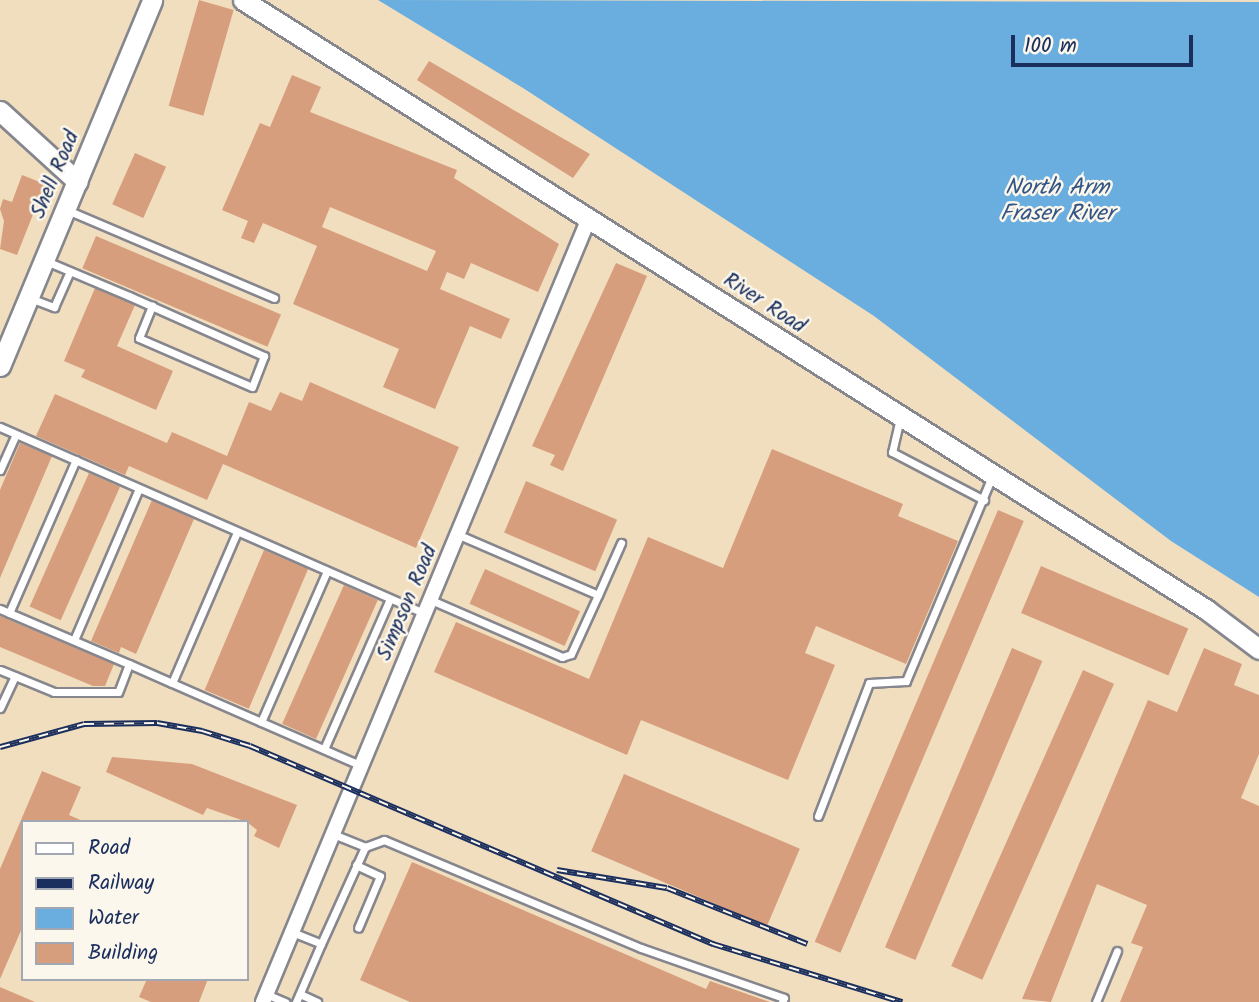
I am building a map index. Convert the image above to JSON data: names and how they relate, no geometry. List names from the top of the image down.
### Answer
{
  "streets": {
    "street": ["Shell Road", "River Road", "Simpson Road"]
  },
  "crossings": [
    ["River Road", "Simpson Road"]
  ],
  "water": ["North Arm Fraser River"],
  "legend": [
    "Road",
    "Railway",
    "Water",
    "Building"
  ],
  "scale_bar": "100 m"
}
